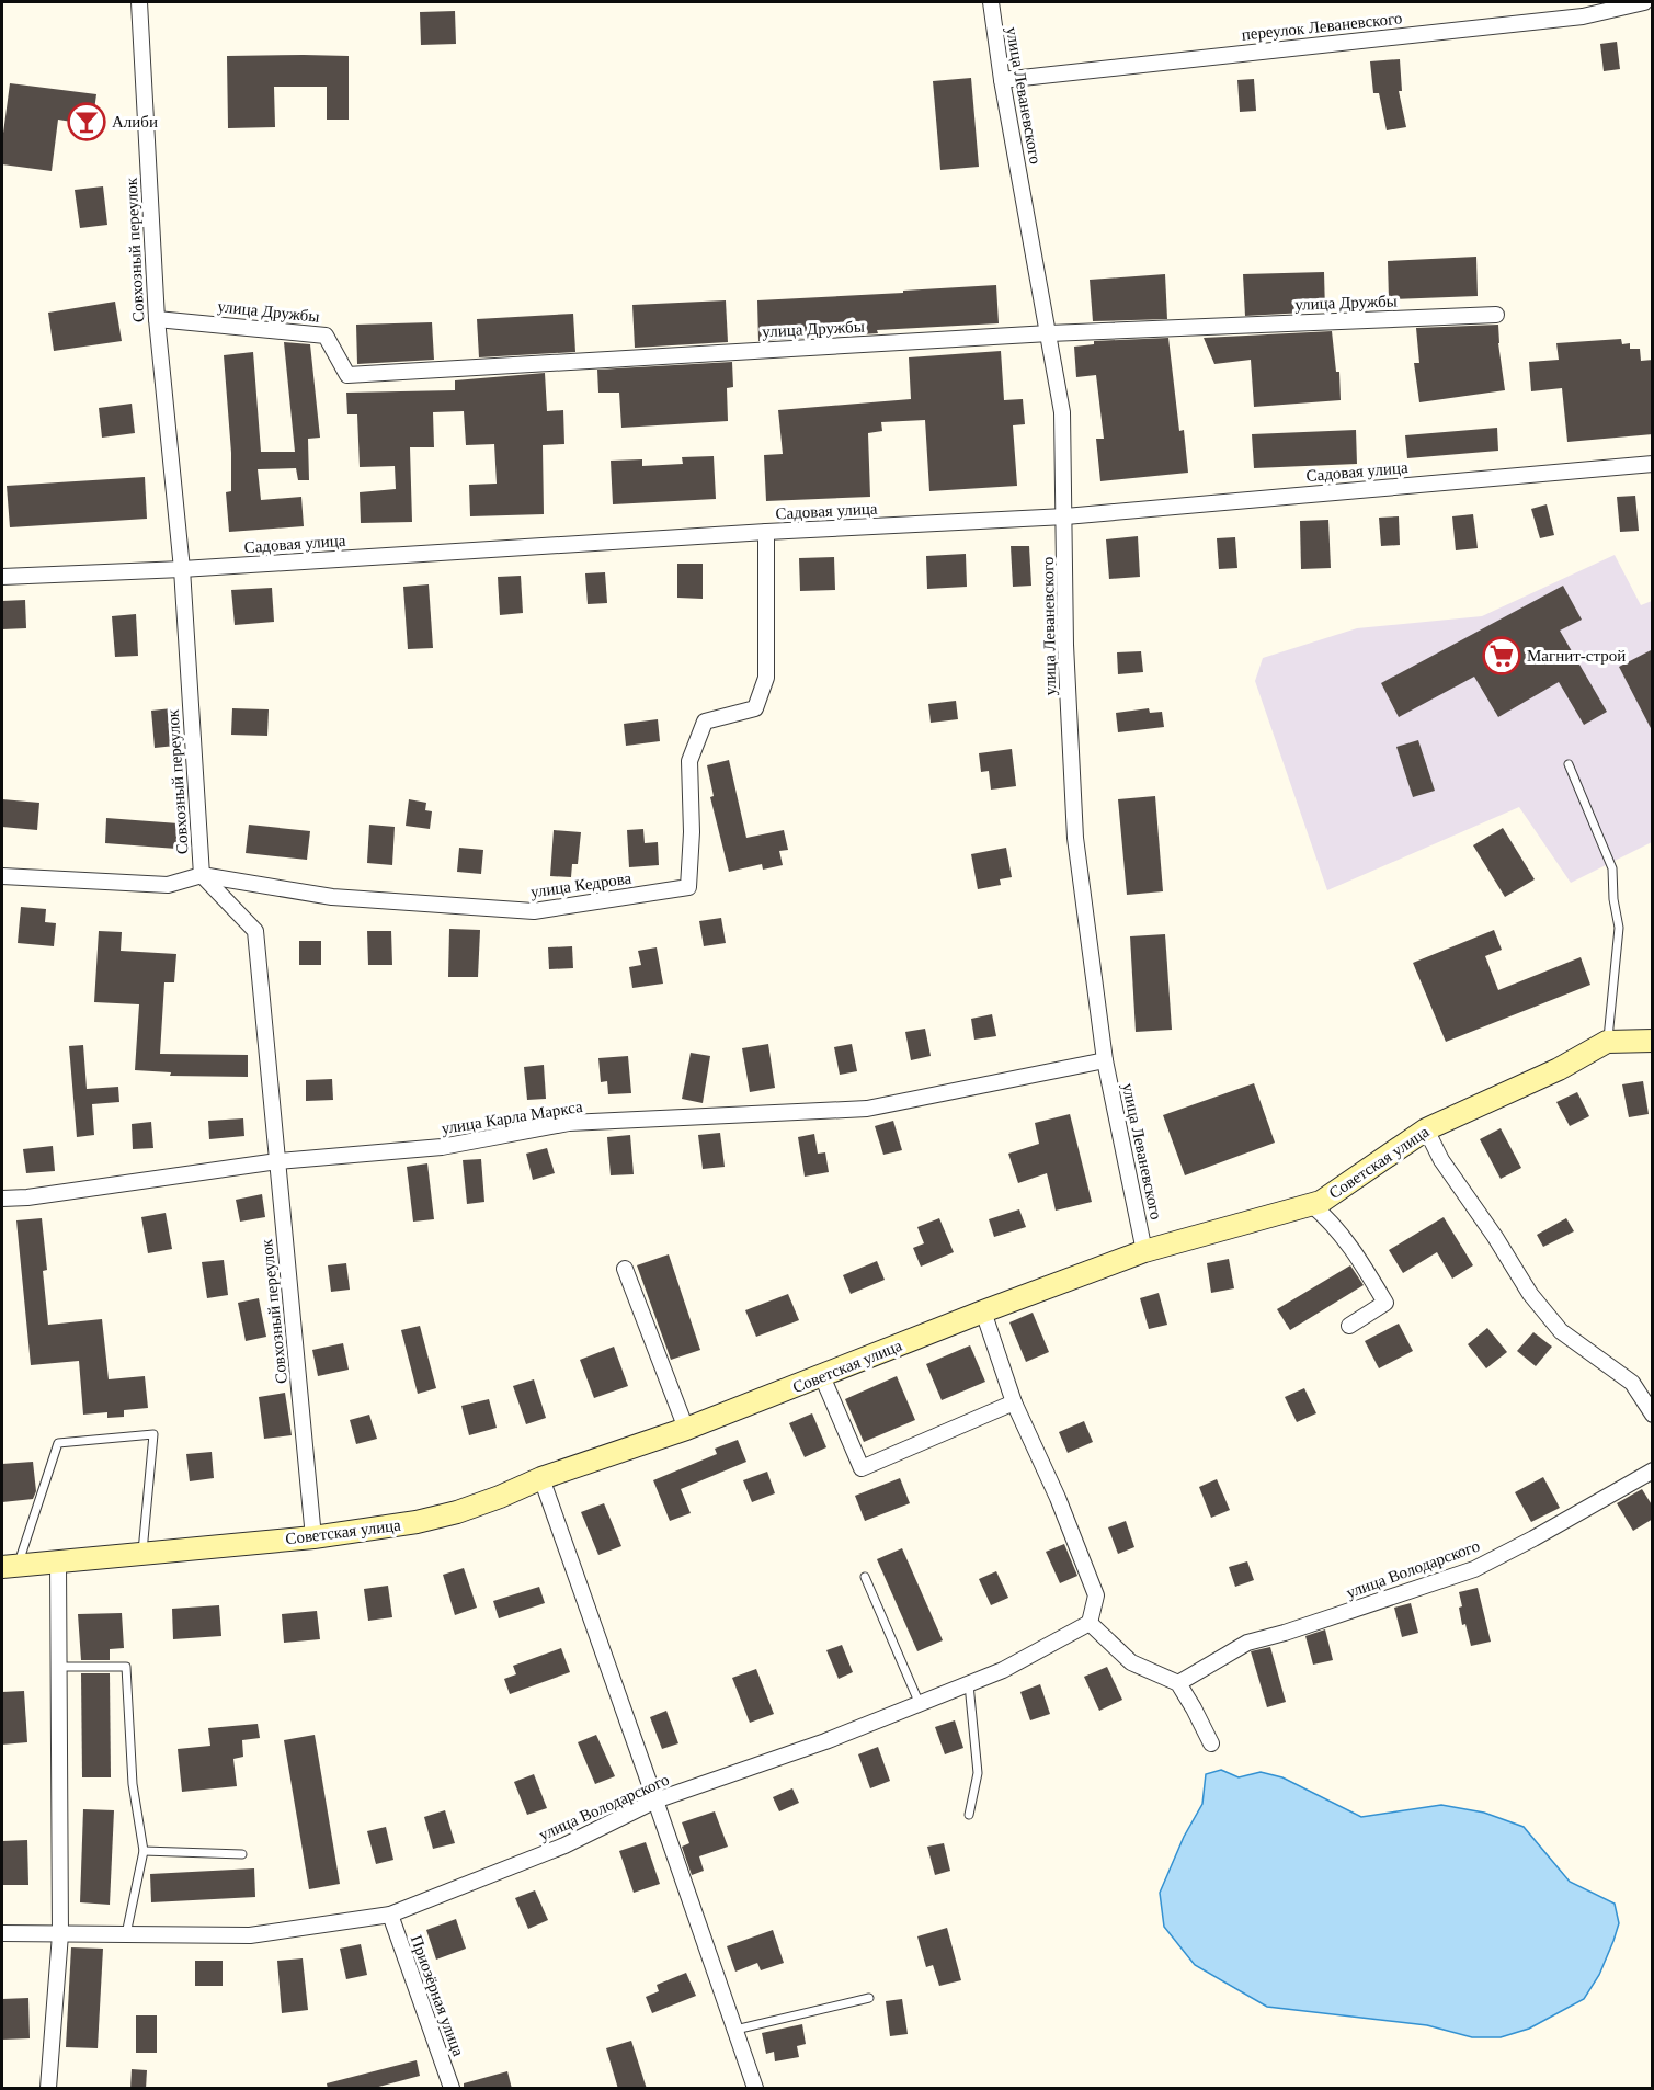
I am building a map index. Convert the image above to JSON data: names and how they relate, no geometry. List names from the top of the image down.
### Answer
{
  "streets": {
    "street": [
      "переулок Леваневского",
      "улица Леваневского",
      "Совхозный переулок",
      "улица Дружбы",
      "Садовая улица",
      "улица Кедрова",
      "улица Карла Маркса",
      "Советская улица",
      "улица Володарского",
      "Приозёрная улица"
    ]
  },
  "crossings": [
    ["переулок Леваневского", "улица Леваневского"],
    ["улица Леваневского", "улица Дружбы"],
    ["улица Леваневского", "Садовая улица"],
    ["улица Леваневского", "улица Карла Маркса"],
    ["улица Леваневского", "Советская улица"],
    ["Совхозный переулок", "улица Дружбы"],
    ["Совхозный переулок", "Садовая улица"],
    ["Совхозный переулок", "улица Кедрова"],
    ["Совхозный переулок", "улица Карла Маркса"],
    ["Совхозный переулок", "Советская улица"],
    ["Садовая улица", "улица Кедрова"],
    ["улица Володарского", "Приозёрная улица"]
  ],
  "places": {
    "bar": ["Алиби"],
    "supermarket": ["Магнит-строй"]
  }
}
